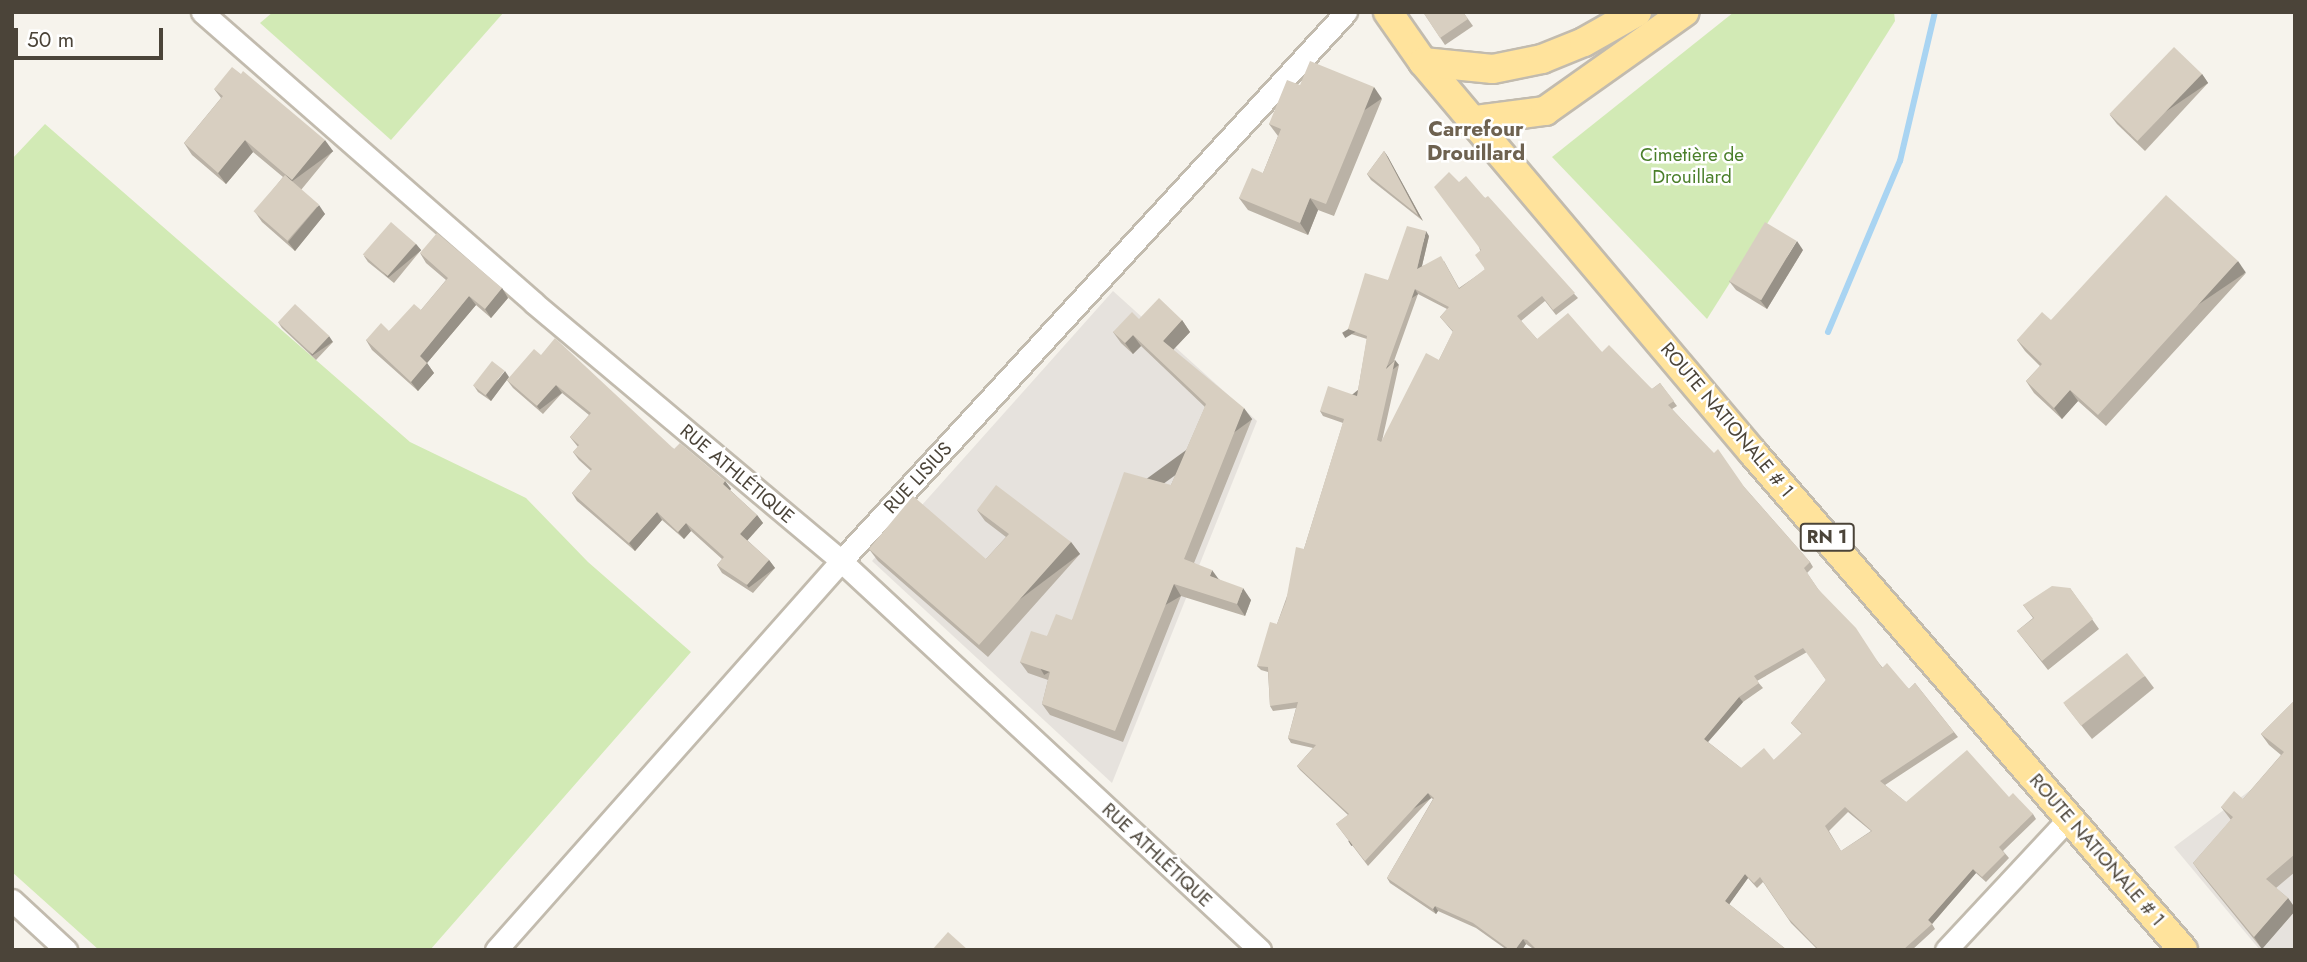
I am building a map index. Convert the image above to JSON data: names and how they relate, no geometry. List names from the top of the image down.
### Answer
{
  "streets": {
    "main road": ["ROUTE NATIONALE # 1", "RN 1"],
    "street": ["RUE ATHLÉTIQUE", "RUE LISIUS"]
  },
  "crossings": [
    ["RUE ATHLÉTIQUE", "RUE LISIUS"]
  ],
  "districts": ["Carrefour Drouillard"],
  "parks": ["Cimetière de Drouillard"],
  "scale_bar": "50 m"
}
